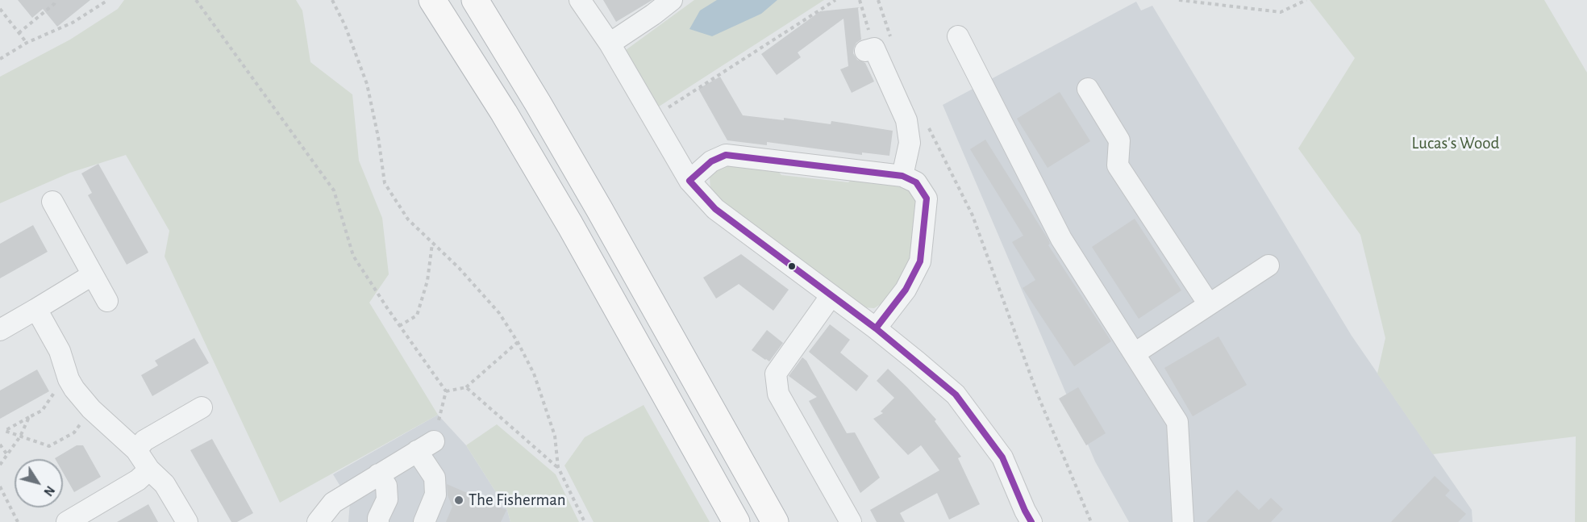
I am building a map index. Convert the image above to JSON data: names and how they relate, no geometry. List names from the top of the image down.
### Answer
{
  "parks": ["Lucas's Wood"],
  "places": ["The Fisherman"],
  "north": "bottom right"
}
